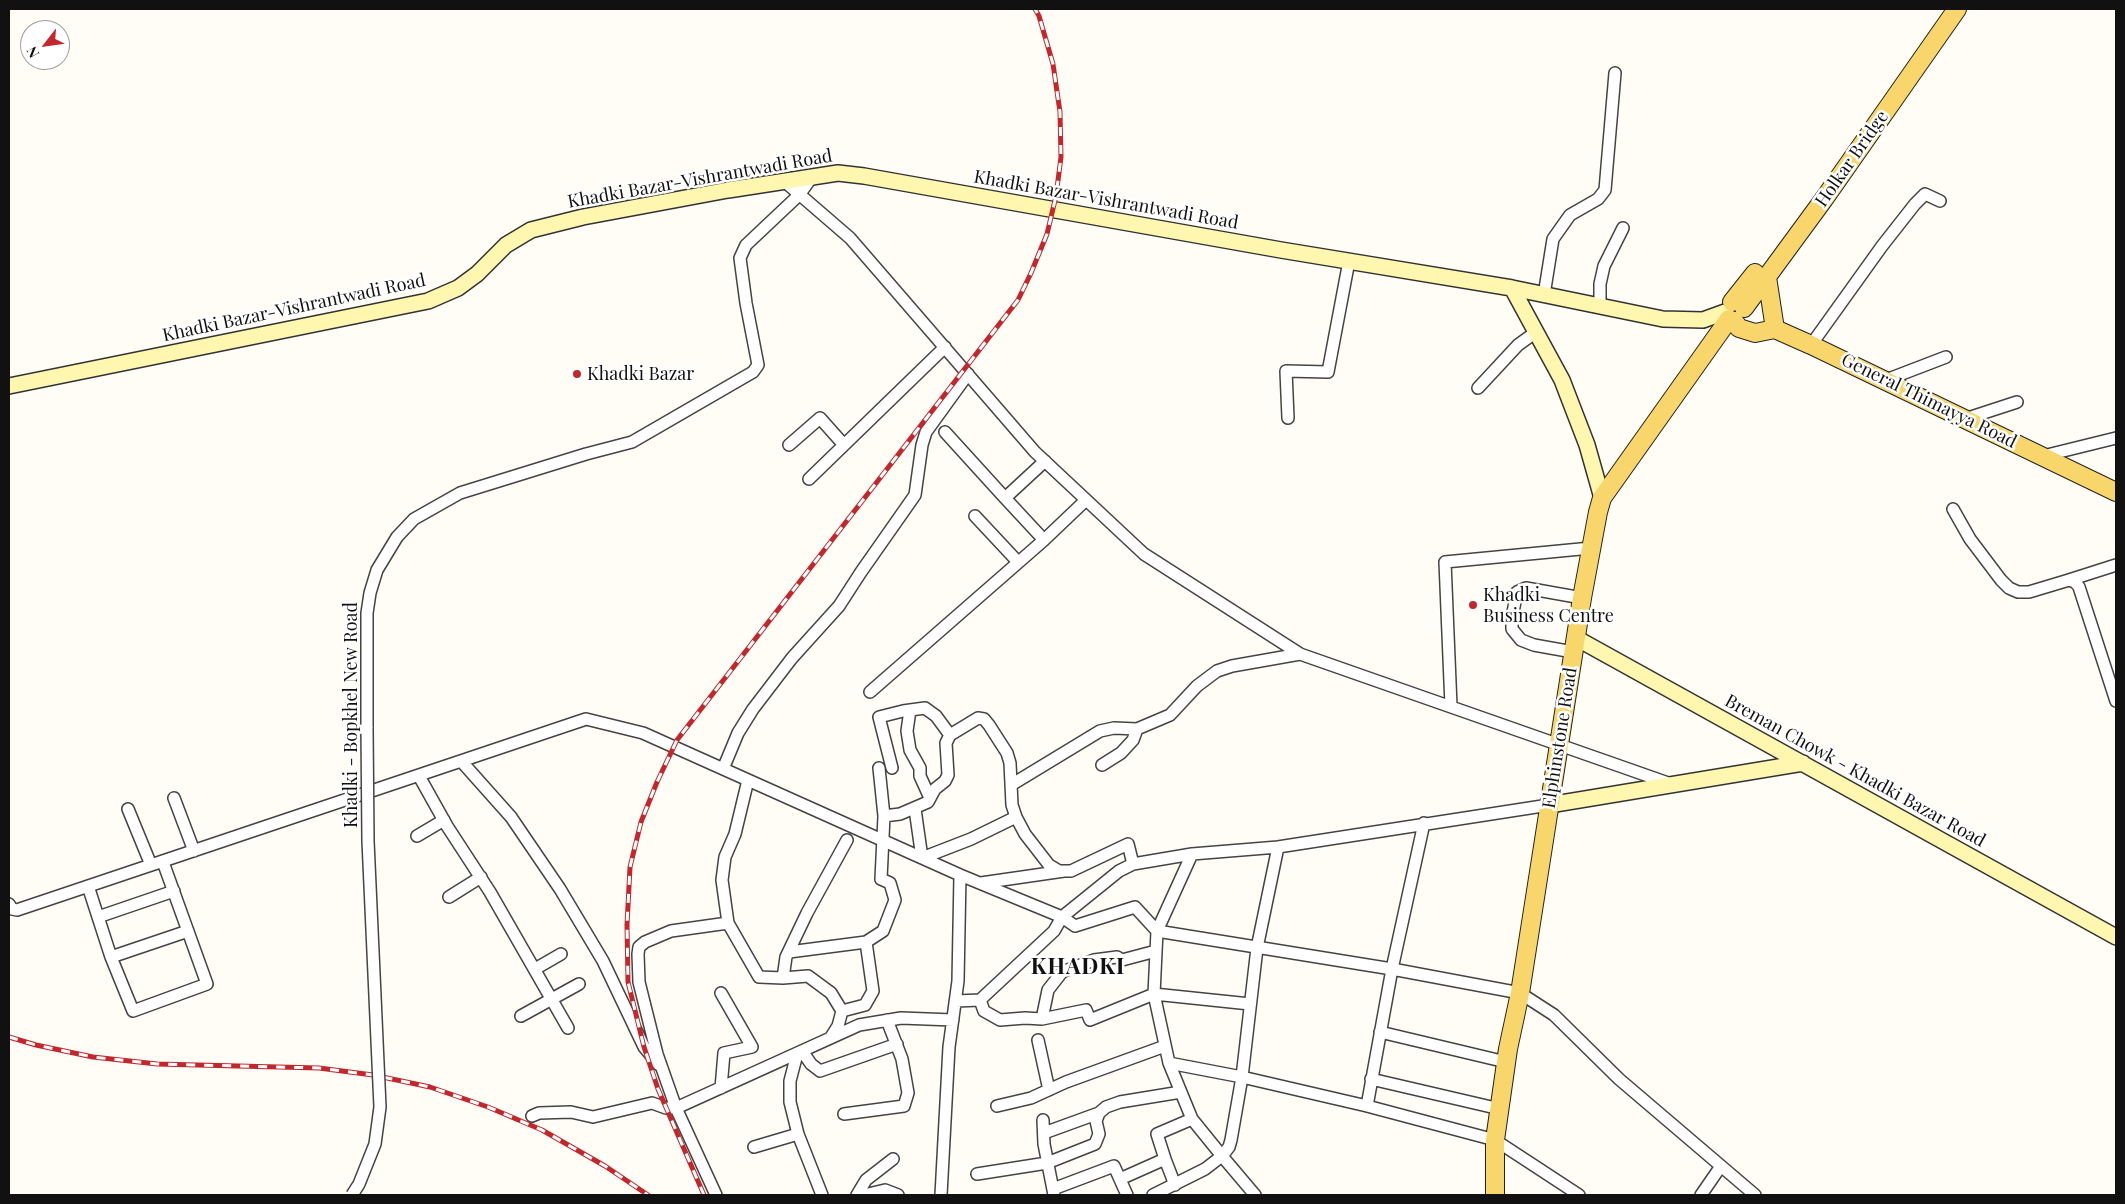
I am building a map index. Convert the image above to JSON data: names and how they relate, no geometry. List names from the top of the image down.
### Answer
{
  "streets": {
    "main road": ["Holkar Bridge", "General Thimayya Road", "Elphinstone Road"],
    "street": ["Khadki Bazar-Vishrantwadi Road", "Khadki - Bopkhel New Road", "Breman Chowk - Khadki Bazar Road"]
  },
  "crossings": [
    ["Holkar Bridge", "Khadki Bazar-Vishrantwadi Road"],
    ["Holkar Bridge", "Elphinstone Road"],
    ["Khadki Bazar-Vishrantwadi Road", "Khadki - Bopkhel New Road"],
    ["Khadki Bazar-Vishrantwadi Road", "Elphinstone Road"],
    ["Elphinstone Road", "Breman Chowk - Khadki Bazar Road"]
  ],
  "districts": ["KHADKI"],
  "places": ["Khadki Bazar", "Khadki Business Centre"],
  "north": "bottom left"
}
